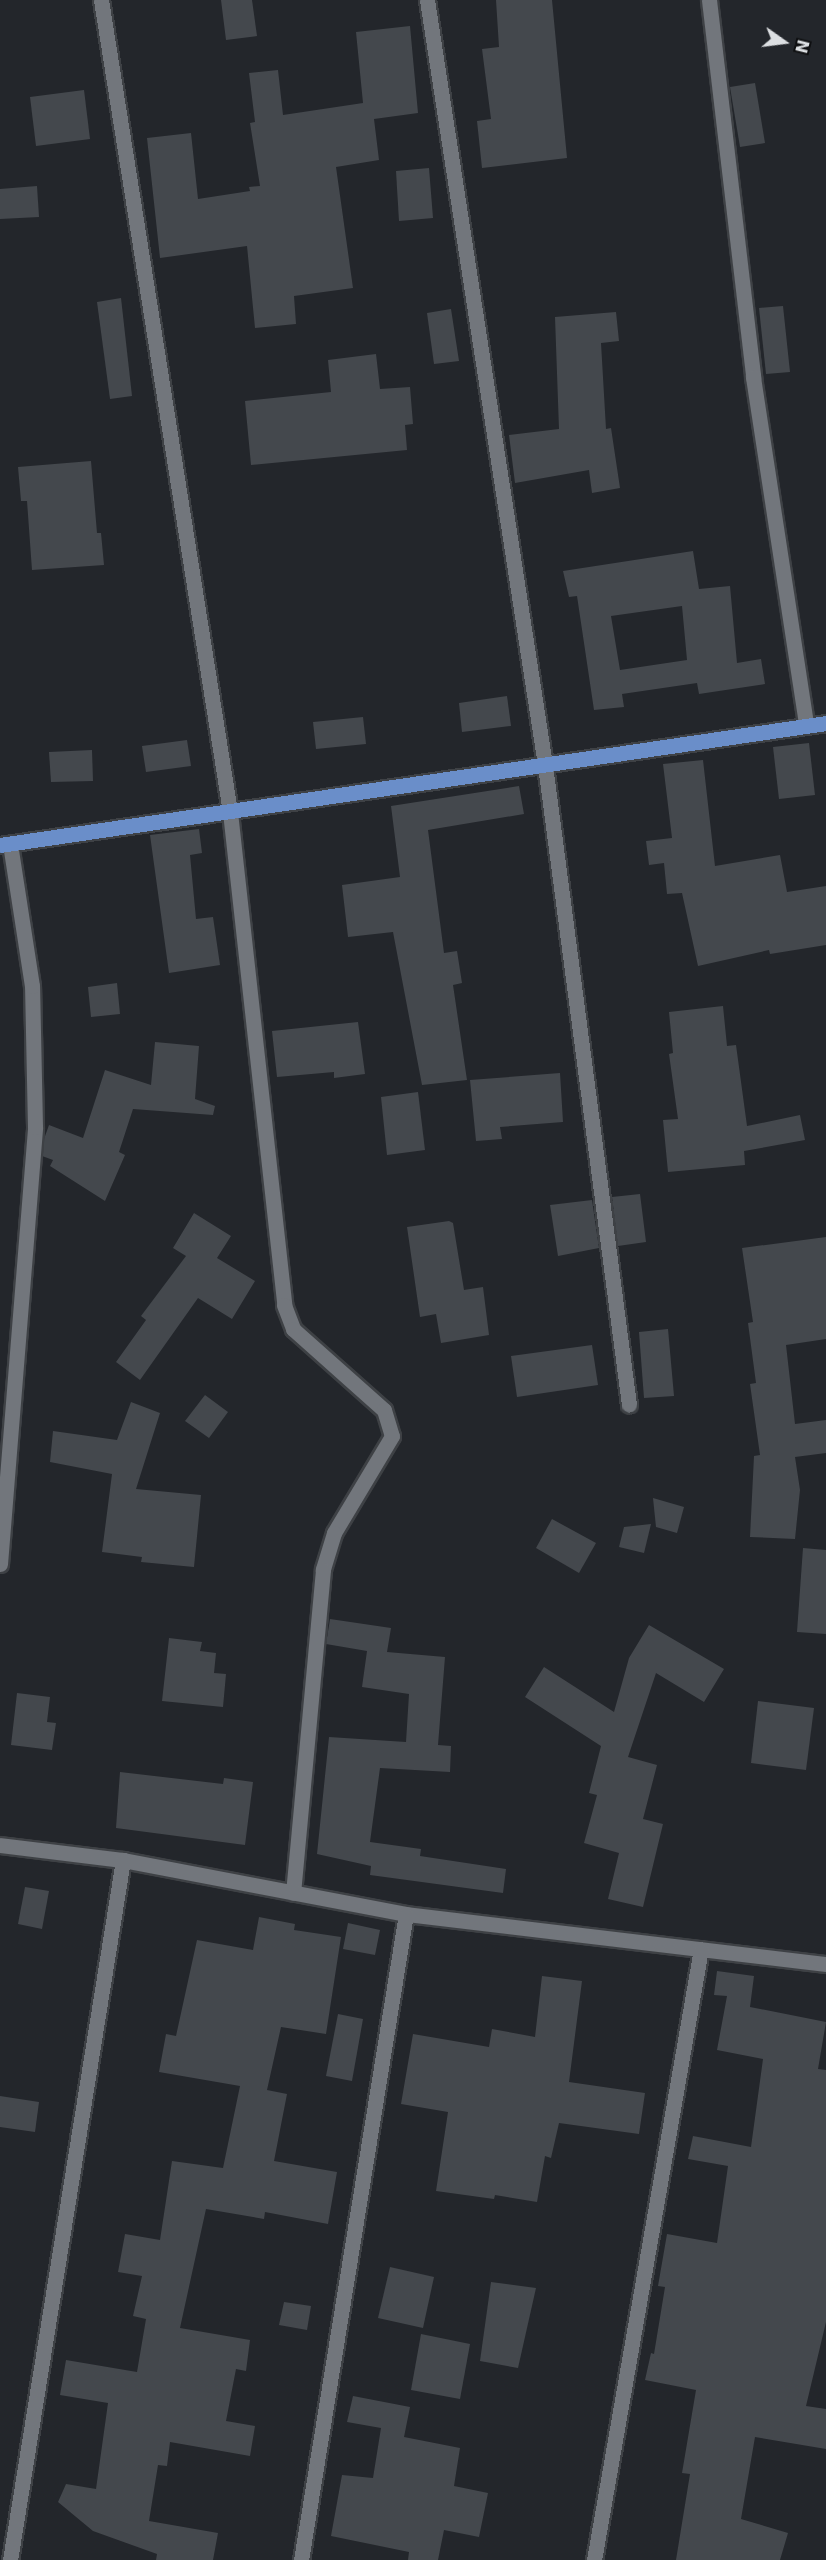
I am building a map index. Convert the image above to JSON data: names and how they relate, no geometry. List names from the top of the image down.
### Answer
{
  "north": "right"
}
